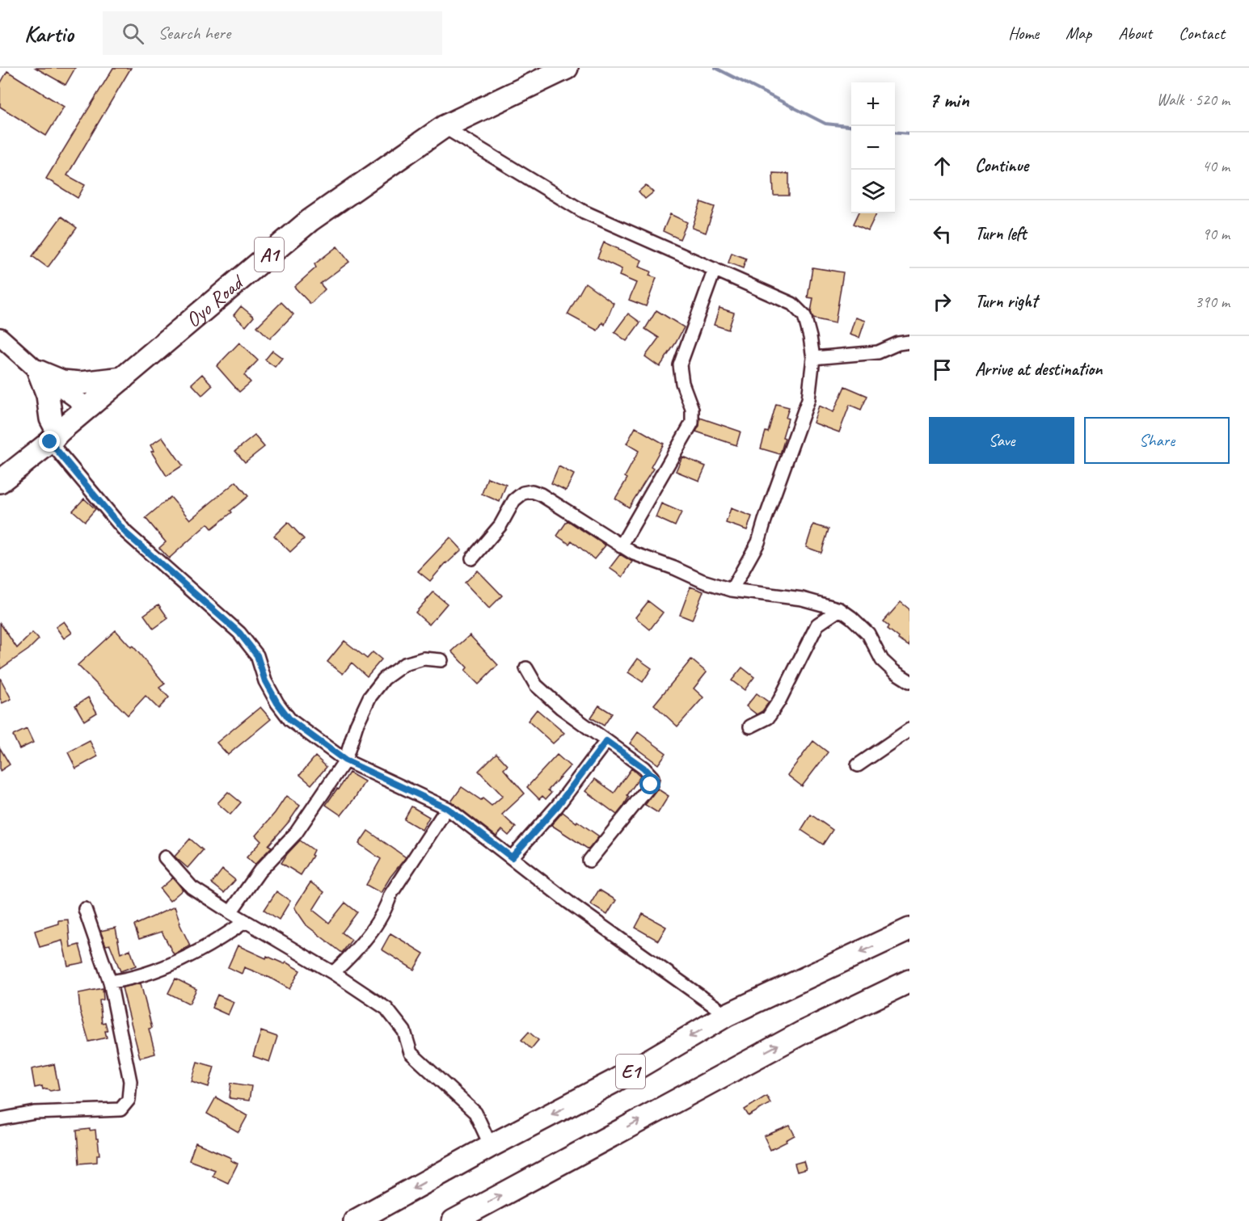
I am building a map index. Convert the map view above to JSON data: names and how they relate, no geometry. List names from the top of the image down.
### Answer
{
  "streets": {
    "highway": ["A1", "Oyo Road", "E1"]
  },
  "page": {
    "header": "Kartio",
    "search": "Search here",
    "nav": [
      "Home",
      "Map",
      "About",
      "Contact"
    ],
    "heading": ["7 min", "Walk · 520 m"],
    "map_buttons": ["+", "−"],
    "list": [
      ["Continue", "40 m"],
      ["Turn left", "90 m"],
      ["Turn right", "390 m"],
      "Arrive at destination"
    ],
    "buttons": ["Save", "Share"]
  }
}
